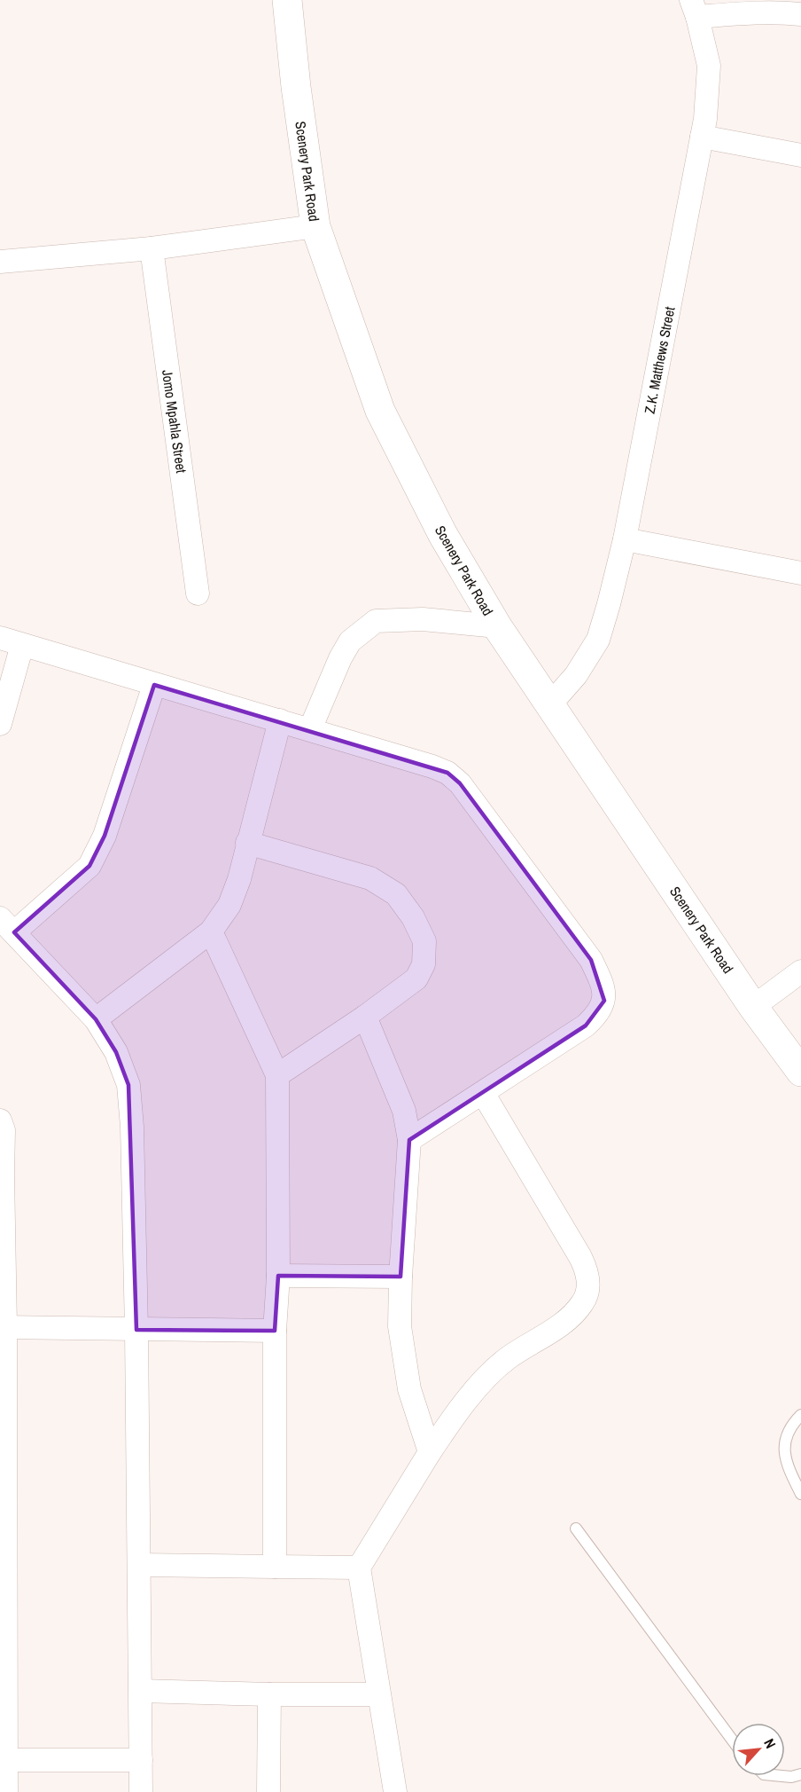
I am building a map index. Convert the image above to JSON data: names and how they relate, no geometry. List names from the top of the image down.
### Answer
{
  "streets": {
    "street": ["Scenery Park Road", "Z.K. Matthews Street", "Jomo Mpahla Street"]
  },
  "crossings": [
    ["Scenery Park Road", "Z.K. Matthews Street"]
  ],
  "north": "top right"
}
